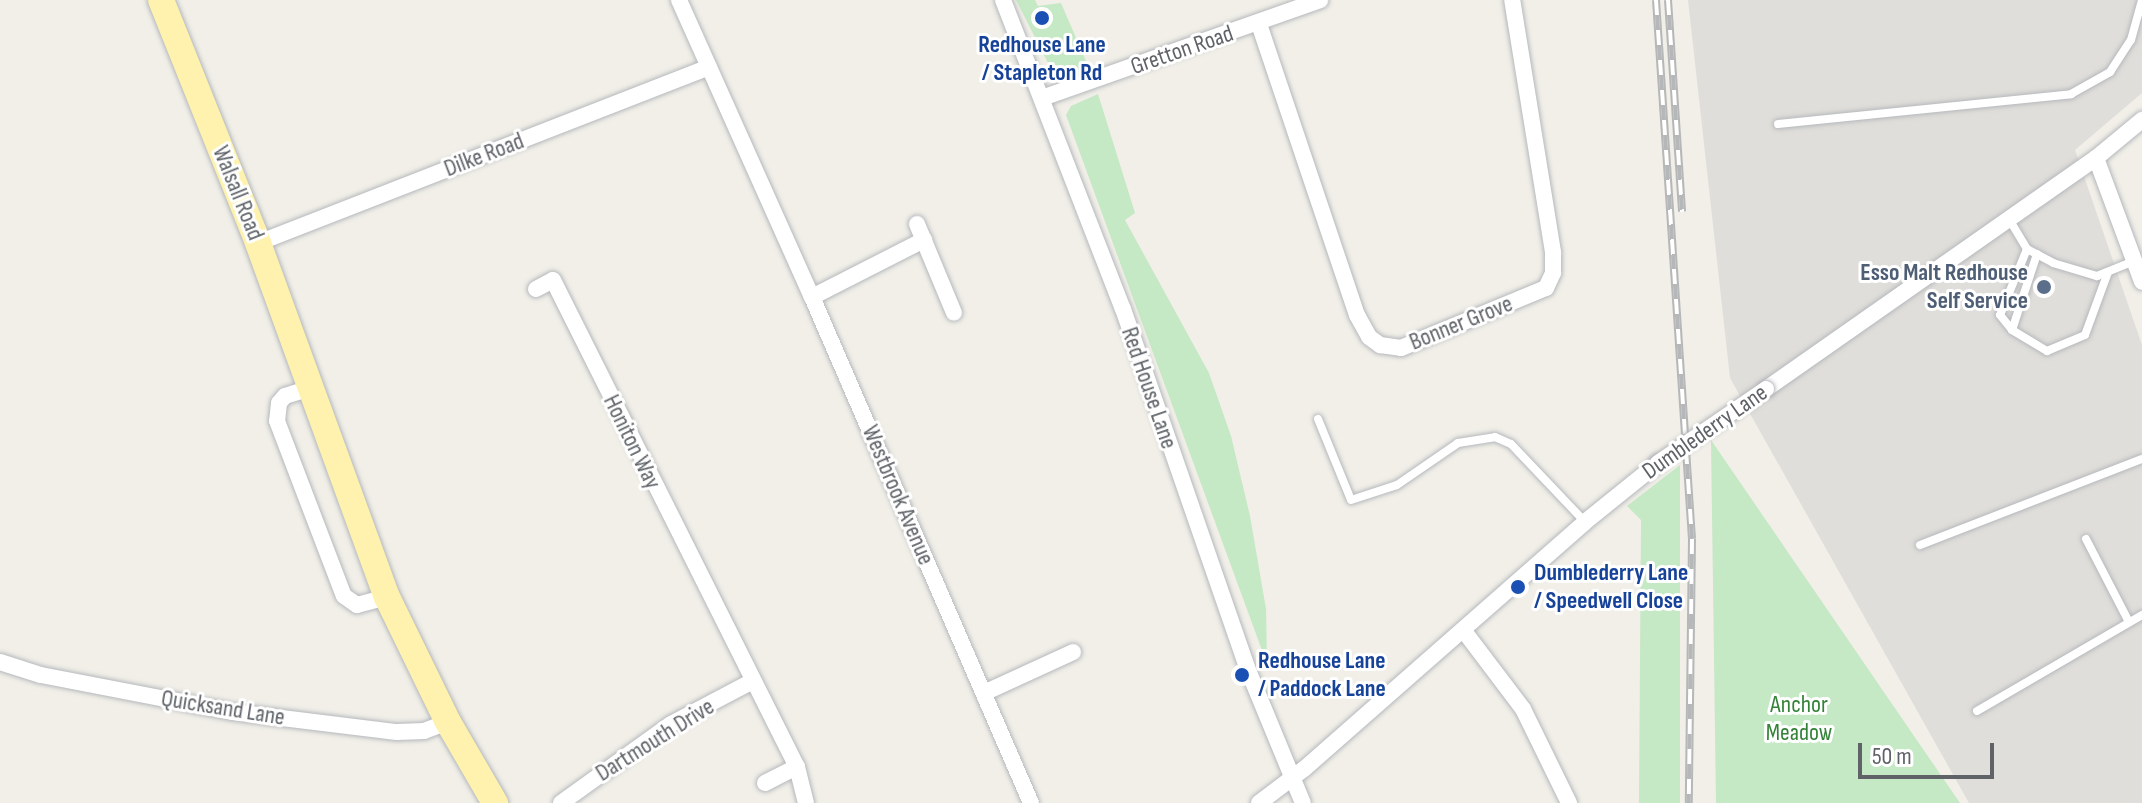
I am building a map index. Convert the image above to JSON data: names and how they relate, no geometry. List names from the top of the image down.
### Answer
{
  "streets": {
    "main road": ["Walsall Road"],
    "street": [
      "Gretton Road",
      "Dilke Road",
      "Bonner Grove",
      "Red House Lane",
      "Dumblederry Lane",
      "Honiton Way",
      "Westbrook Avenue",
      "Quicksand Lane",
      "Dartmouth Drive"
    ]
  },
  "crossings": [
    ["Gretton Road", "Bonner Grove"],
    ["Gretton Road", "Red House Lane"],
    ["Dilke Road", "Walsall Road"],
    ["Dilke Road", "Westbrook Avenue"],
    ["Walsall Road", "Quicksand Lane"],
    ["Red House Lane", "Dumblederry Lane"],
    ["Honiton Way", "Dartmouth Drive"]
  ],
  "parks": ["Anchor Meadow"],
  "places": [
    "Redhouse Lane / Stapleton Rd",
    "Esso Malt Redhouse Self Service",
    "Dumblederry Lane / Speedwell Close",
    "Redhouse Lane / Paddock Lane"
  ],
  "scale_bar": "50 m"
}
